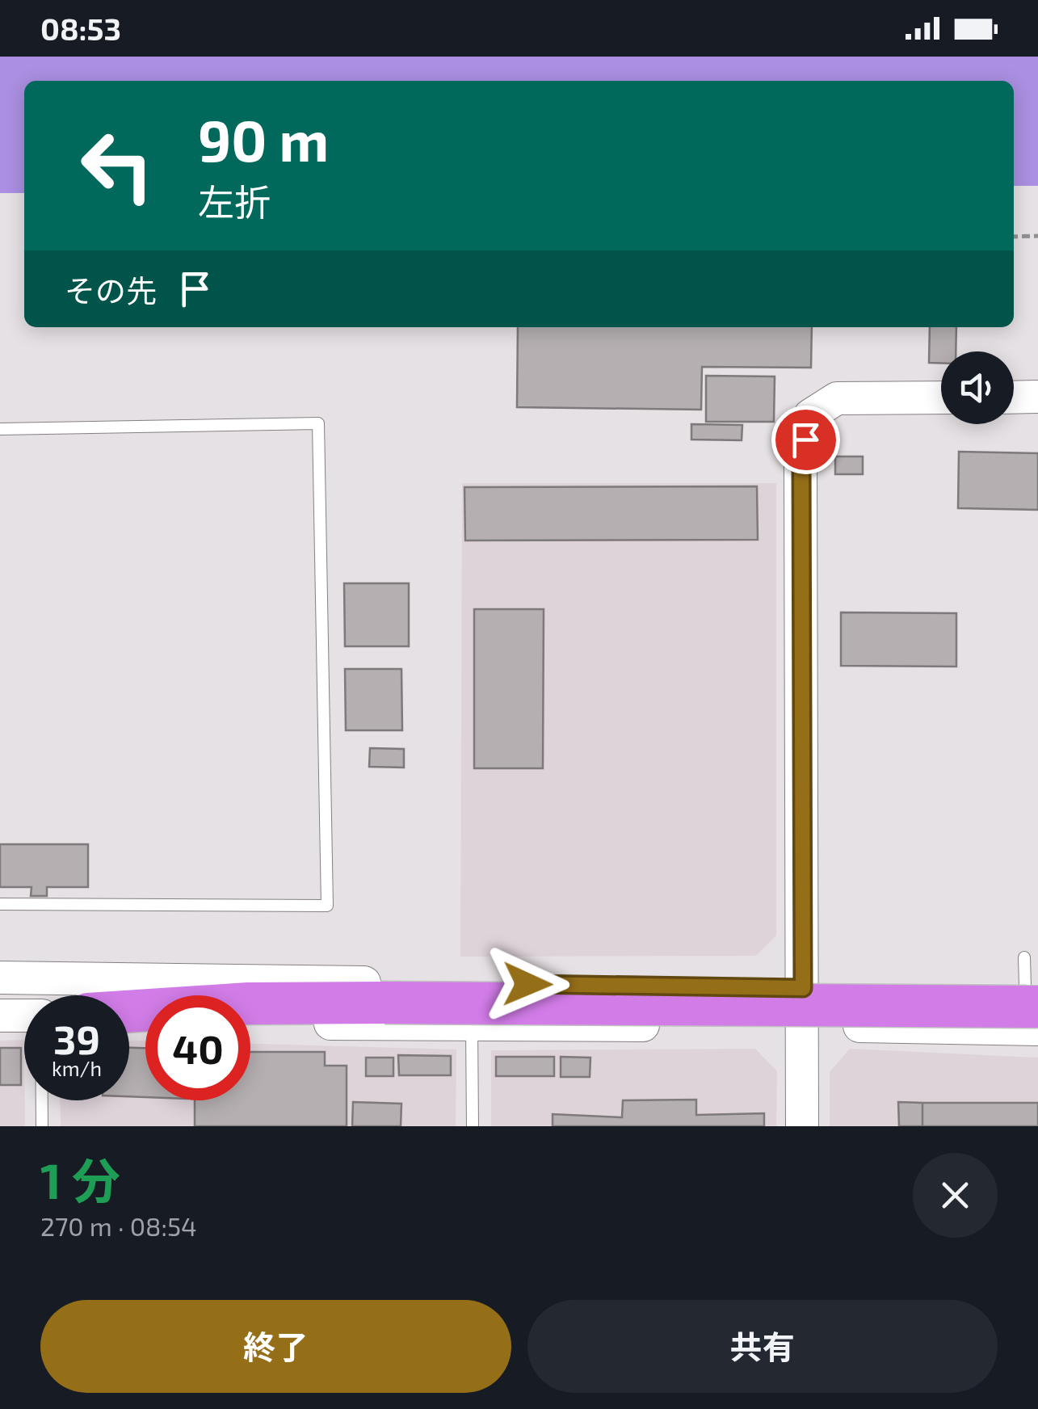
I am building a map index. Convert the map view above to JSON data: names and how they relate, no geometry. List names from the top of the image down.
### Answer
{
  "page": {
    "status": "08:53",
    "turn": ["90 m", "左折"],
    "then": "その先",
    "speed": "39 km/h",
    "limit": "40",
    "heading": ["1 分", "270 m · 08:54"],
    "buttons": ["終了", "共有"]
  }
}
